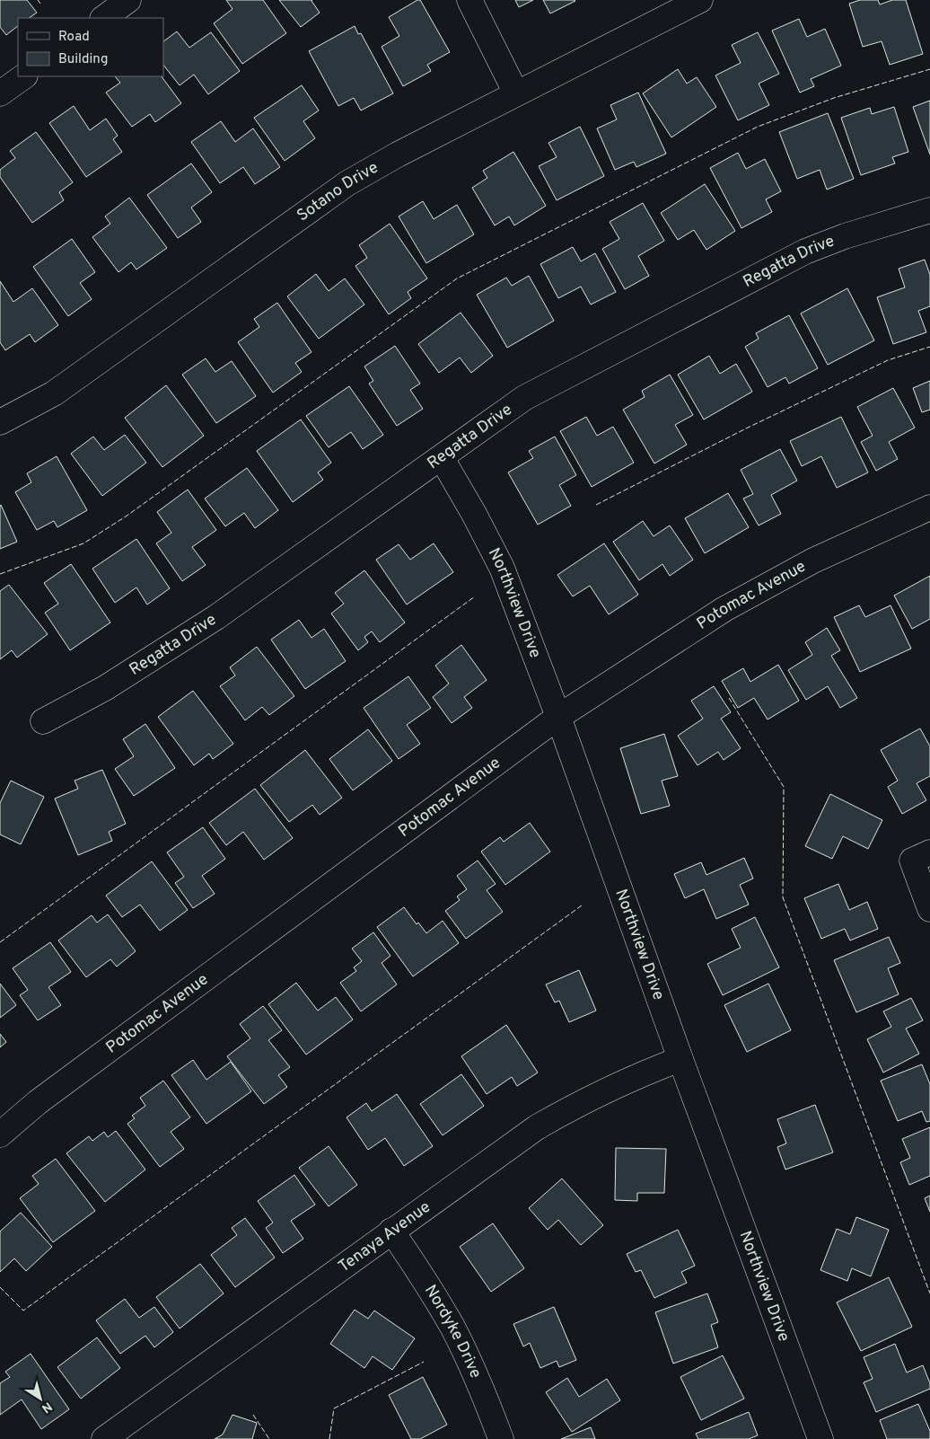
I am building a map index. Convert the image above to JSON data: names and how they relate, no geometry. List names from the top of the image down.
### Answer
{
  "streets": {
    "street": [
      "Sotano Drive",
      "Regatta Drive",
      "Potomac Avenue",
      "Northview Drive",
      "Tenaya Avenue",
      "Nordyke Drive"
    ]
  },
  "crossings": [
    ["Regatta Drive", "Northview Drive"],
    ["Potomac Avenue", "Northview Drive"],
    ["Northview Drive", "Tenaya Avenue"],
    ["Tenaya Avenue", "Nordyke Drive"]
  ],
  "legend": ["Road", "Building"],
  "north": "bottom right"
}
